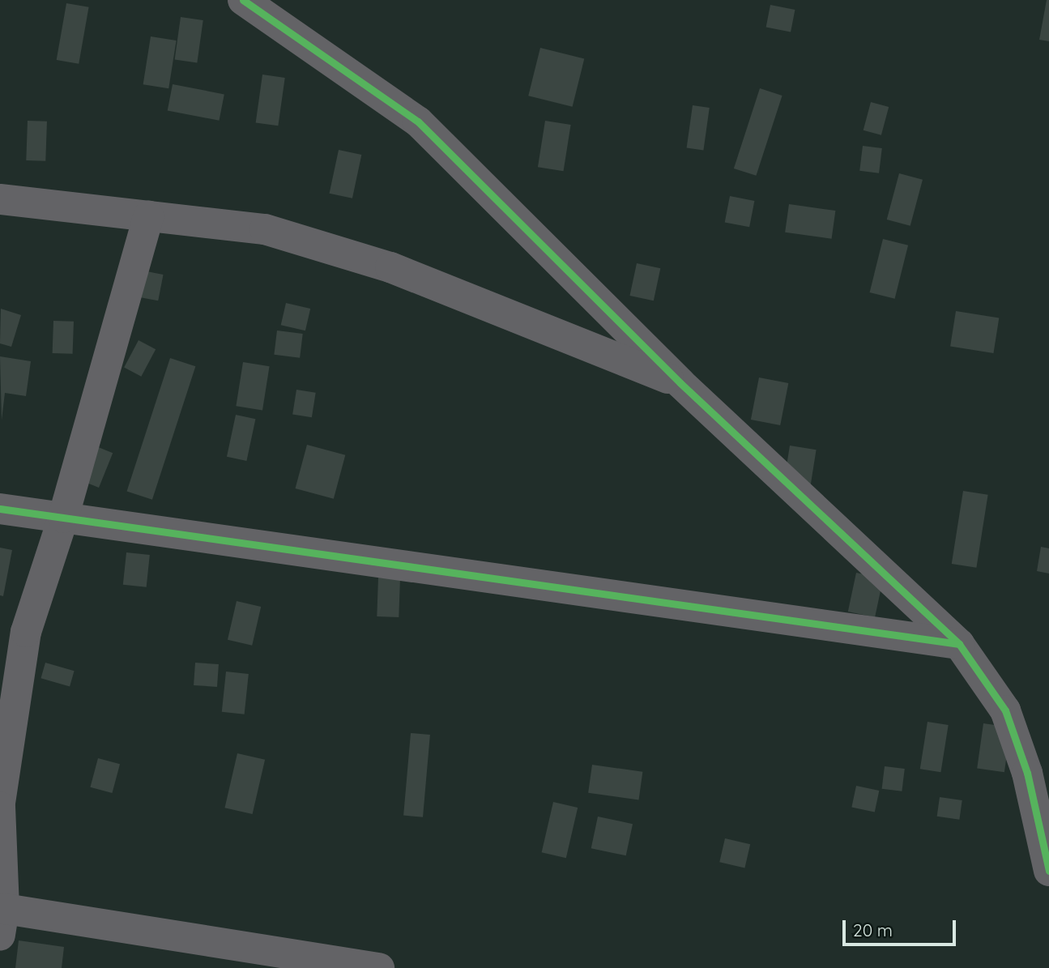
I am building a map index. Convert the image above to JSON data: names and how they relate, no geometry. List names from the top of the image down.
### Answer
{
  "scale_bar": "20 m"
}
